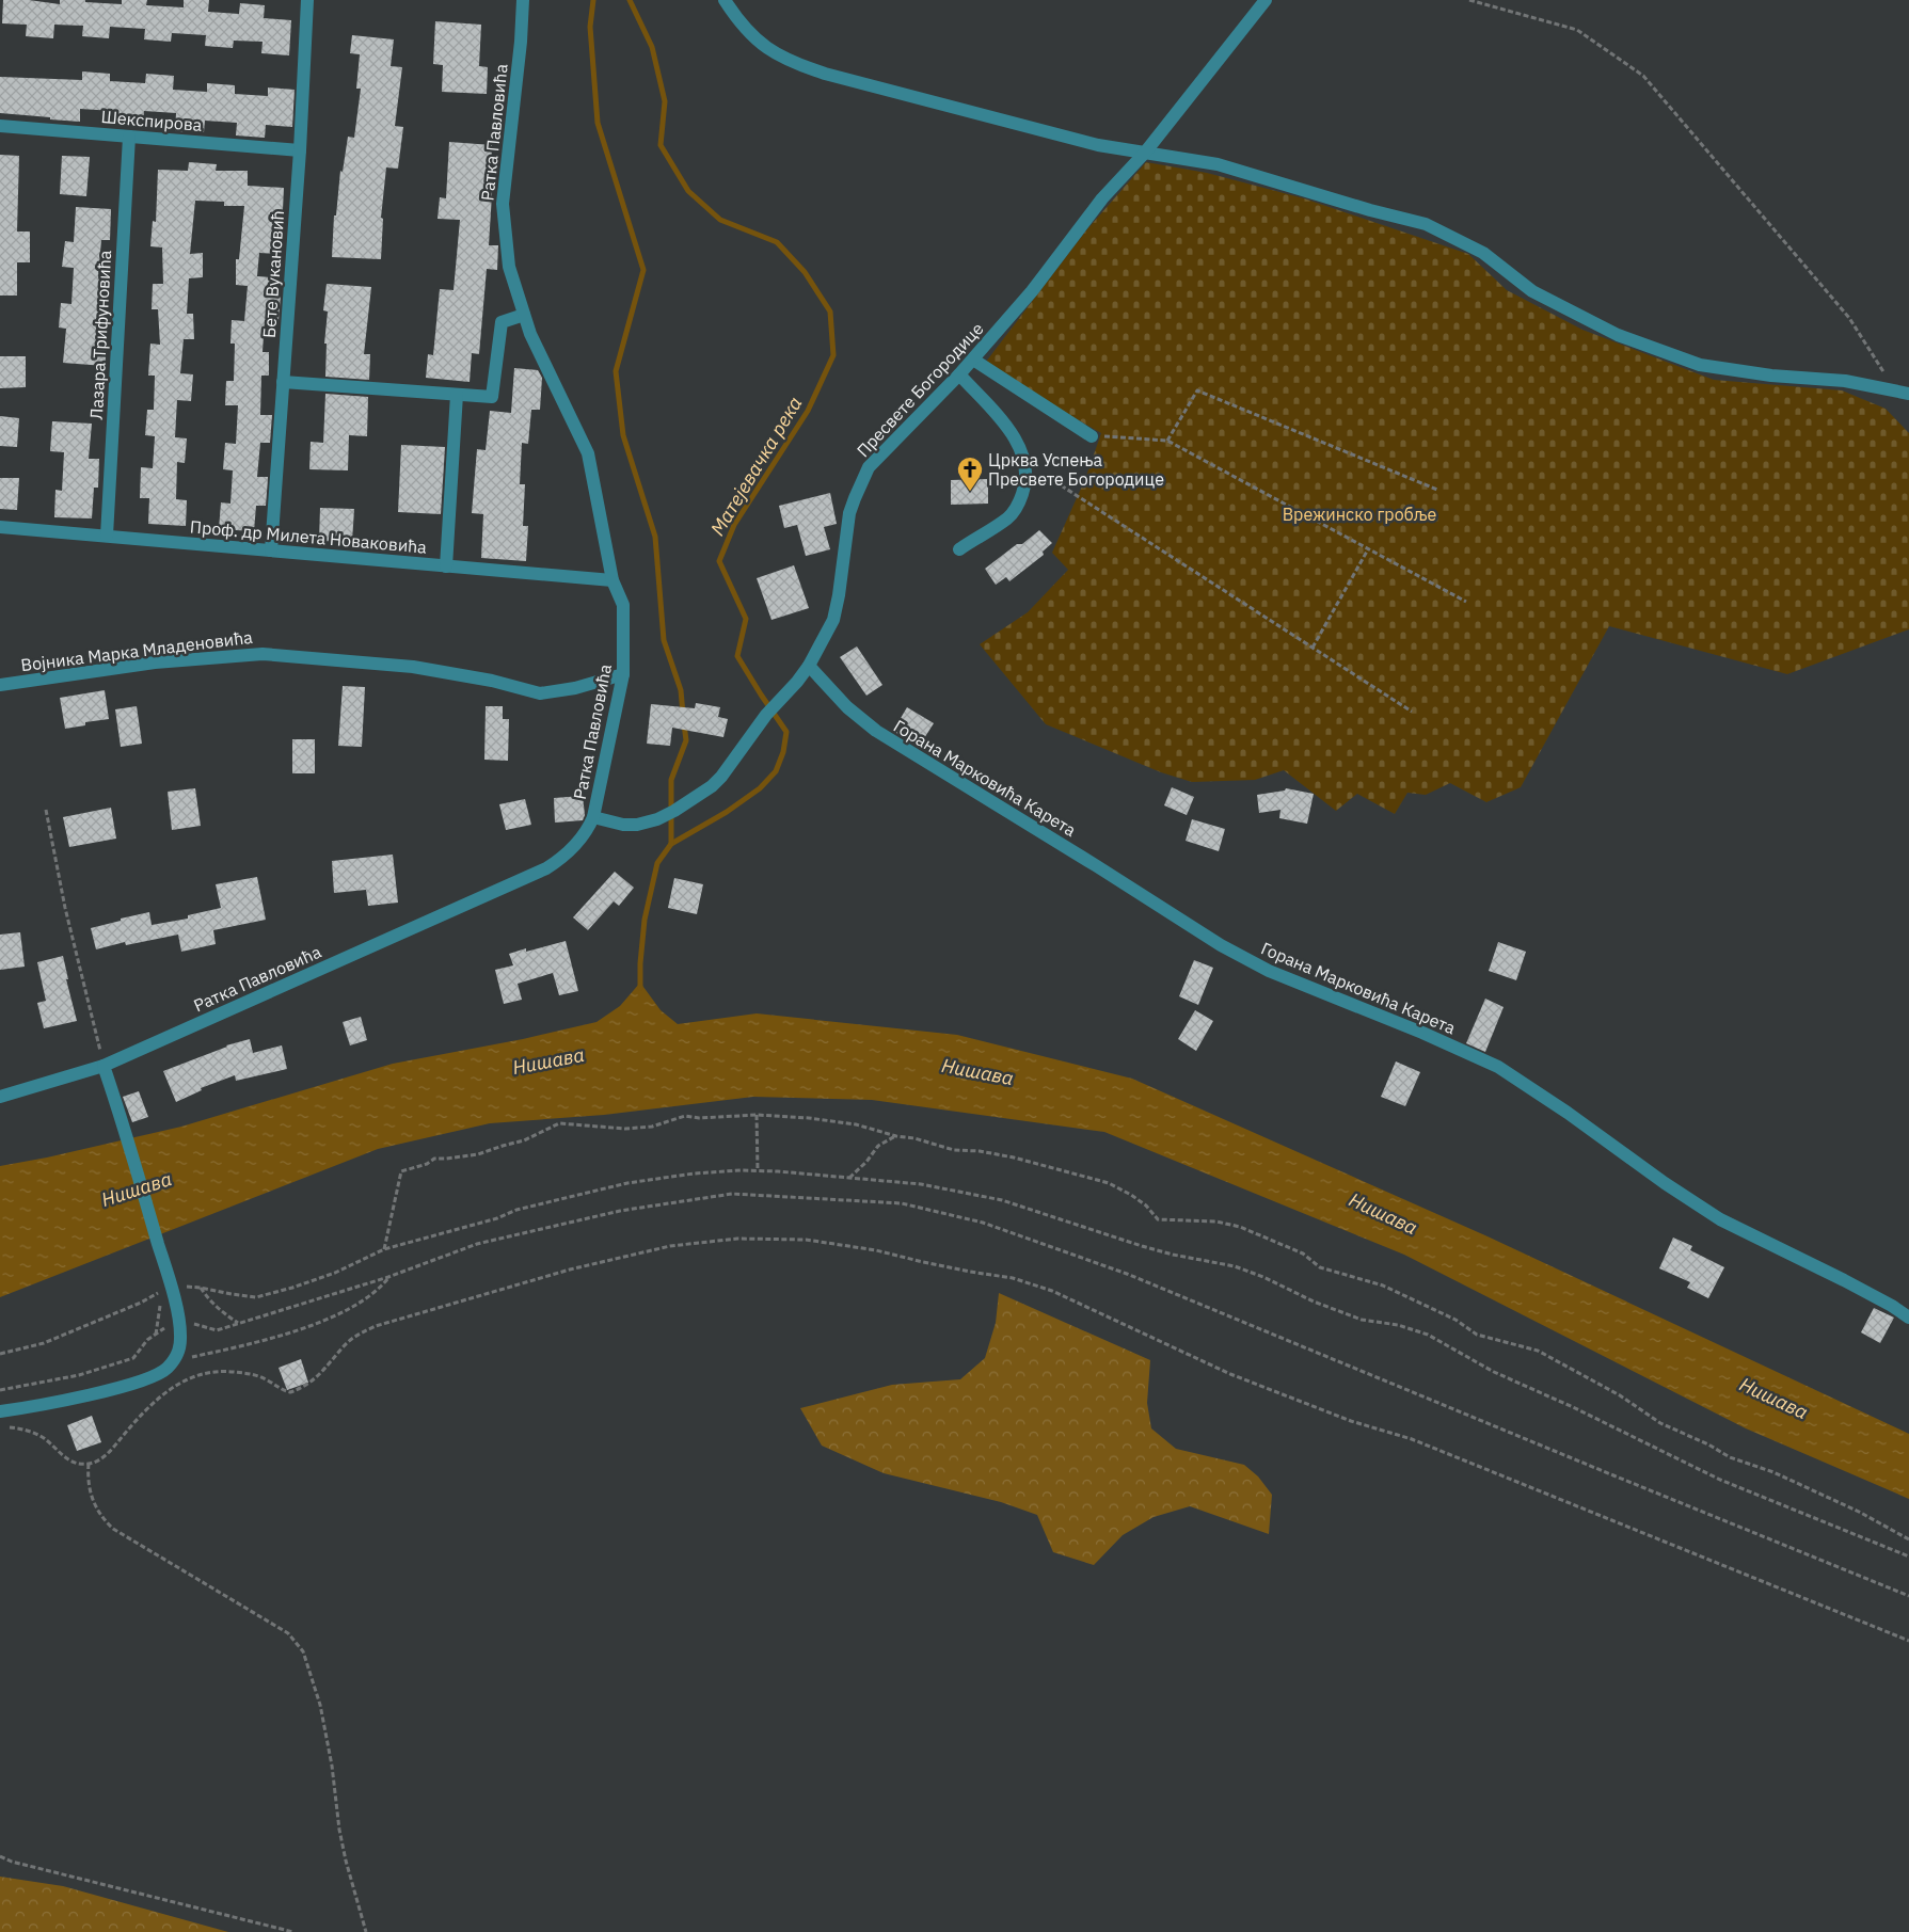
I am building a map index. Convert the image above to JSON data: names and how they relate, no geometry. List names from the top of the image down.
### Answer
{
  "streets": {
    "street": [
      "Шекспирова",
      "Ратка Павловића",
      "Бете Вукановић",
      "Лазара Трифуновића",
      "Пресвете Богородице",
      "Проф. др Милета Новаковића",
      "Војника Марка Младеновића",
      "Горана Марковића Карета"
    ]
  },
  "crossings": [
    ["Шекспирова", "Бете Вукановић"],
    ["Шекспирова", "Лазара Трифуновића"],
    ["Ратка Павловића", "Пресвете Богородице"],
    ["Ратка Павловића", "Проф. др Милета Новаковића"],
    ["Ратка Павловића", "Војника Марка Младеновића"],
    ["Бете Вукановић", "Проф. др Милета Новаковића"],
    ["Лазара Трифуновића", "Проф. др Милета Новаковића"],
    ["Пресвете Богородице", "Горана Марковића Карета"]
  ],
  "water": ["Матејевачка река", "Нишава"],
  "parks": ["Врежинско гробље"],
  "places": {
    "church": ["Црква Успења Пресвете Богородице"]
  }
}
